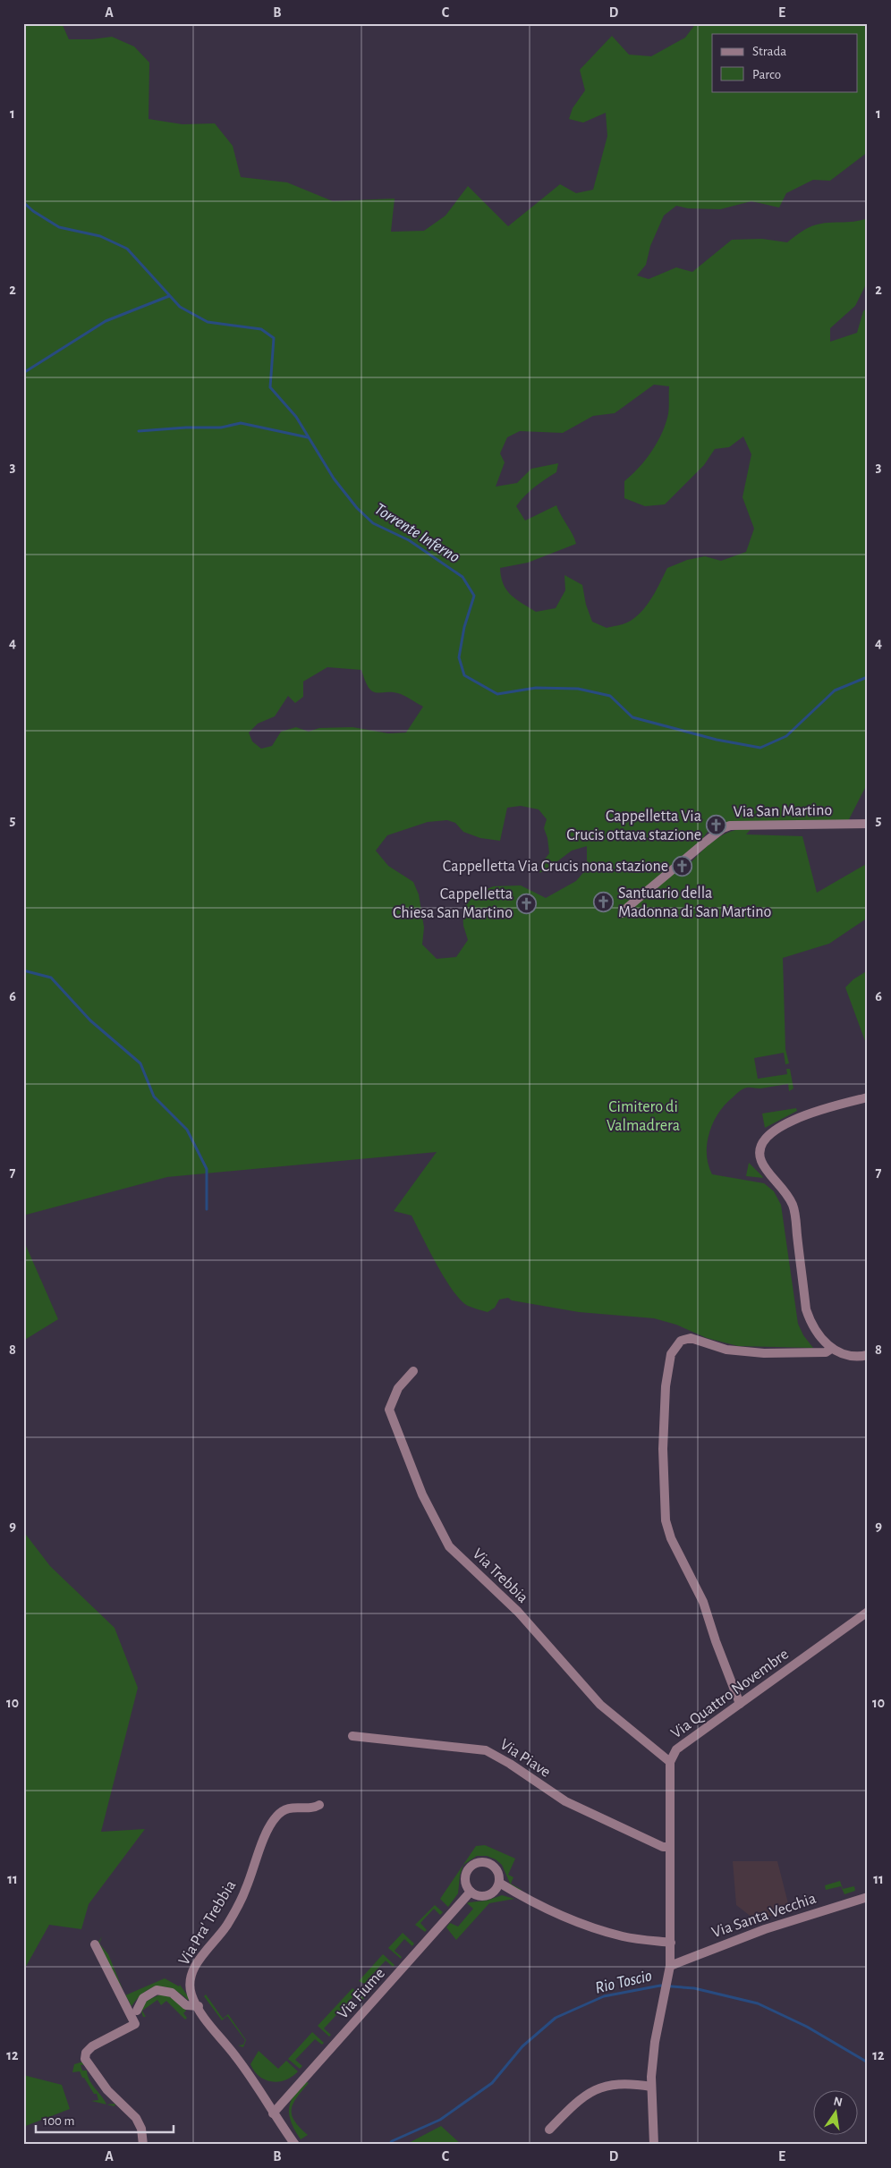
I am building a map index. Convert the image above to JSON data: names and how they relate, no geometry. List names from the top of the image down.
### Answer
{
  "streets": {
    "street": [
      "Via San Martino",
      "Via Trebbia",
      "Via Quattro Novembre",
      "Via Piave",
      "Via Santa Vecchia",
      "Via Pra' Trebbia",
      "Via Fiume"
    ]
  },
  "crossings": [
    ["Via Trebbia", "Via Quattro Novembre"],
    ["Via Quattro Novembre", "Via Piave"],
    ["Via Quattro Novembre", "Via Santa Vecchia"],
    ["Via Pra' Trebbia", "Via Fiume"]
  ],
  "water": ["Torrente Inferno", "Rio Toscio"],
  "parks": ["Cimitero di Valmadrera"],
  "places": {
    "church": [
      "Cappelletta Via Crucis ottava stazione",
      "Cappelletta Via Crucis nona stazione",
      "Santuario della Madonna di San Martino",
      "Cappelletta Chiesa San Martino"
    ]
  },
  "legend": ["Strada", "Parco"],
  "scale_bar": "100 m",
  "north": "top",
  "grid": {
    "columns": [
      "A",
      "B",
      "C",
      "D",
      "E"
    ],
    "rows": [
      "1",
      "2",
      "3",
      "4",
      "5",
      "6",
      "7",
      "8",
      "9",
      "10",
      "11",
      "12"
    ]
  }
}
